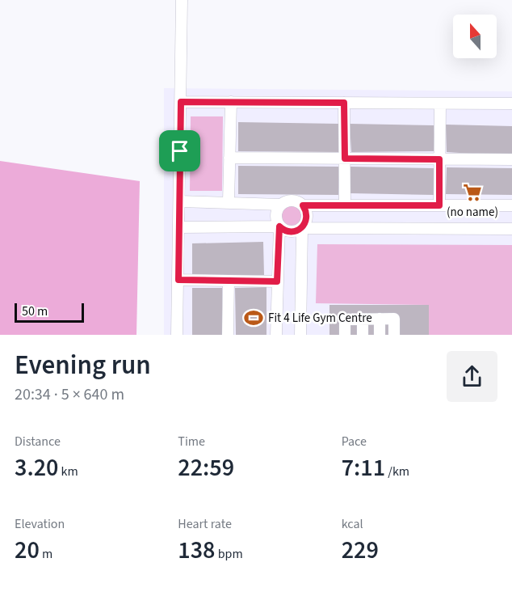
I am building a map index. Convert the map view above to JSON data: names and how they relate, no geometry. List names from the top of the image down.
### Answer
{
  "places": {
    "supermarket": ["(no name)"],
    "sports": ["Fit 4 Life Gym Centre"]
  },
  "scale_bar": "50 m",
  "north": "top",
  "page": {
    "scale": "50 m",
    "heading": ["Evening run", "20:34 · 5 × 640 m"],
    "stats": [
      ["Distance", "3.20 km"],
      ["Time", "22:59"],
      ["Pace", "7:11 /km"],
      ["Elevation", "20 m"],
      ["Heart rate", "138 bpm"],
      ["kcal", "229"]
    ]
  }
}
